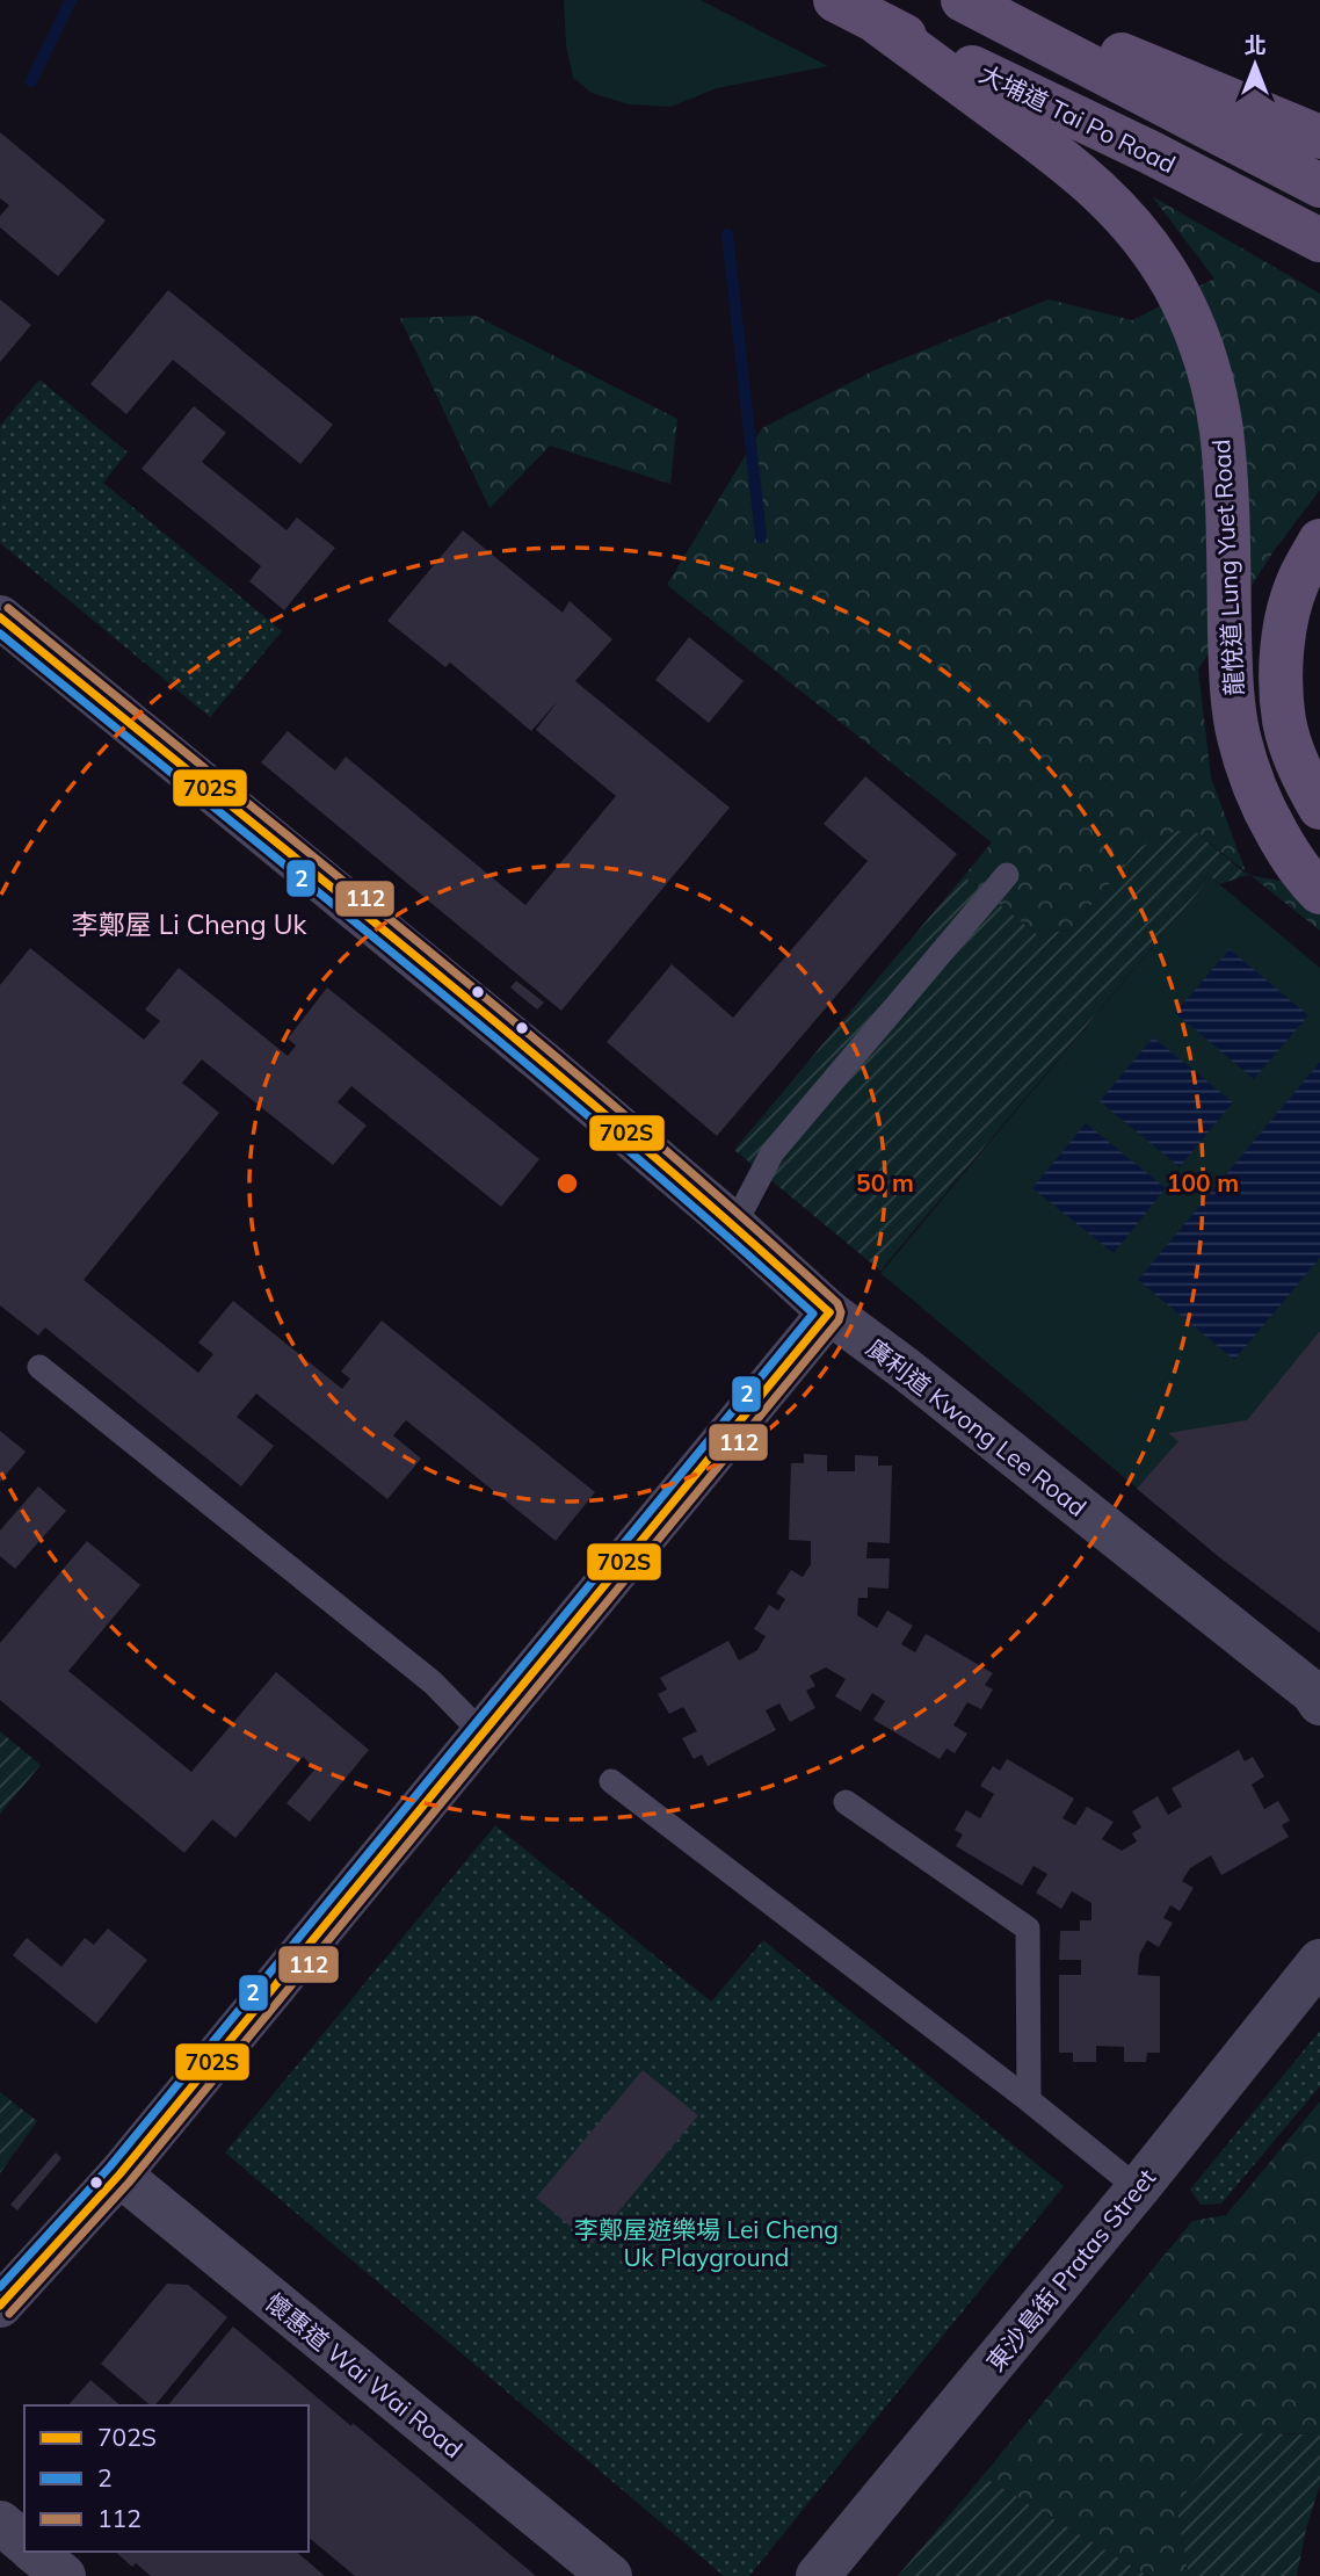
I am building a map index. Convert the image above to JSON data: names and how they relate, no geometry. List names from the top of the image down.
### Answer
{
  "streets": {
    "main road": ["大埔道 Tai Po Road", "龍悅道 Lung Yuet Road"],
    "street": ["廣利道 Kwong Lee Road", "東沙島街 Pratas Street", "懷惠道 Wai Wai Road"]
  },
  "crossings": [
    ["大埔道 Tai Po Road", "龍悅道 Lung Yuet Road"]
  ],
  "districts": ["李鄭屋 Li Cheng Uk"],
  "parks": ["李鄭屋遊樂場 Lei Cheng Uk Playground"],
  "lines": ["transit line 112", "transit line 702S", "transit line 2"],
  "legend": ["702S", "2", "112"],
  "north": "top",
  "rings": ["50 m", "100 m"]
}
